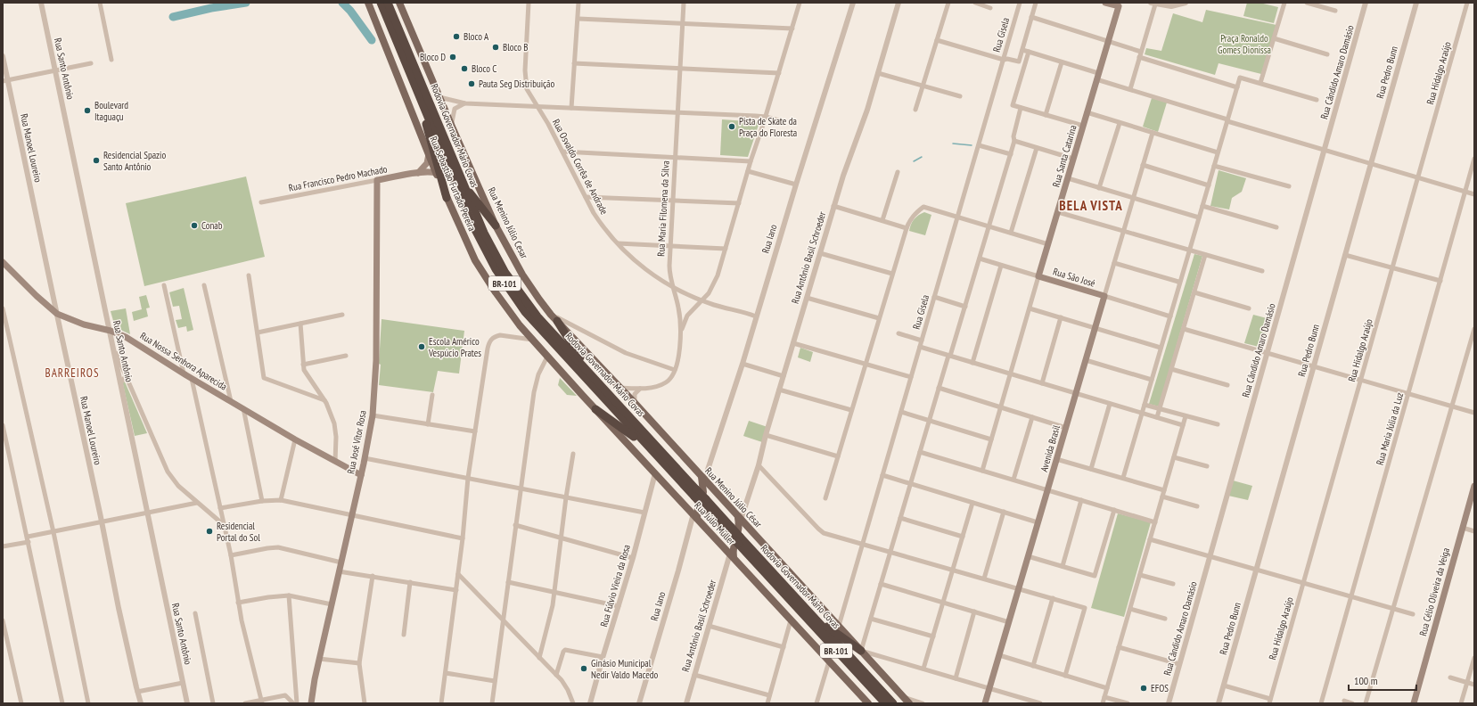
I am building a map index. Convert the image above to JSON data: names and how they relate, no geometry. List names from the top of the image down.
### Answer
{
  "streets": {
    "highway": ["Rodovia Governador Mário Covas", "BR-101"],
    "main road": [
      "Rua Santa Catarina",
      "Rua Francisco Pedro Machado",
      "Rua Sebastião Furtado Pereira",
      "Rua Menino Júlio Cesar",
      "Rua Iano",
      "Rua Antônio Basil Schroeder",
      "Rua São José",
      "Rua Nossa Senhora Aparecida",
      "Rua José Vítor Rosa",
      "Avenida Brasil",
      "Rua Menino Júlio César",
      "Rua Júlio Müller",
      "Rua Célio Oliveira da Veiga"
    ],
    "street": [
      "Rua Gisela",
      "Rua Santo Antônio",
      "Rua Cândido Amaro Damásio",
      "Rua Pedro Bunn",
      "Rua Hidalgo Araújo",
      "Rua Manoel Loureiro",
      "Rua Osvaldo Corrêa de Andrade",
      "Rua Maria Filomena da Silva",
      "Rua Maria Júlia da Luz",
      "Rua Fúlvio Vieira da Rosa"
    ]
  },
  "crossings": [
    ["Rua Gisela", "Rua Menino Júlio César"],
    ["Rua Santo Antônio", "Rua Nossa Senhora Aparecida"],
    ["Rodovia Governador Mário Covas", "Rua Iano"],
    ["Rodovia Governador Mário Covas", "Rua Antônio Basil Schroeder"],
    ["Rodovia Governador Mário Covas", "Rua Júlio Müller"],
    ["Rua Manoel Loureiro", "Rua Nossa Senhora Aparecida"],
    ["Rua Santa Catarina", "Rua São José"],
    ["Rua Osvaldo Corrêa de Andrade", "Rua Maria Filomena da Silva"],
    ["Rua Osvaldo Corrêa de Andrade", "Rua Iano"],
    ["Rua Francisco Pedro Machado", "Rua Sebastião Furtado Pereira"],
    ["Rua Francisco Pedro Machado", "Rua José Vítor Rosa"],
    ["Rua Sebastião Furtado Pereira", "Rua Júlio Müller"],
    ["Rua Menino Júlio Cesar", "Rua Menino Júlio César"],
    ["Rua Iano", "Rua Menino Júlio César"],
    ["Rua Iano", "Rua Júlio Müller"],
    ["Rua Antônio Basil Schroeder", "Rua Menino Júlio César"],
    ["Rua Antônio Basil Schroeder", "Rua Júlio Müller"],
    ["Rua São José", "Avenida Brasil"],
    ["Rua Nossa Senhora Aparecida", "Rua José Vítor Rosa"],
    ["Rua Júlio Müller", "Rua Fúlvio Vieira da Rosa"]
  ],
  "districts": ["BELA VISTA", "BARREIROS"],
  "parks": ["Praça Ronaldo Gomes Dionissa"],
  "places": [
    "Bloco A",
    "Bloco B",
    "Bloco D",
    "Bloco C",
    "Pauta Seg Distribuição",
    "Boulevard Itaguaçu",
    "Pista de Skate da Praça do Floresta",
    "Residencial Spazio Santo Antônio",
    "Conab",
    "Escola Américo Vespúcio Prates",
    "Residencial Portal do Sol",
    "Ginásio Municipal Nedir Valdo Macedo",
    "EFOS"
  ],
  "scale_bar": "100 m"
}
